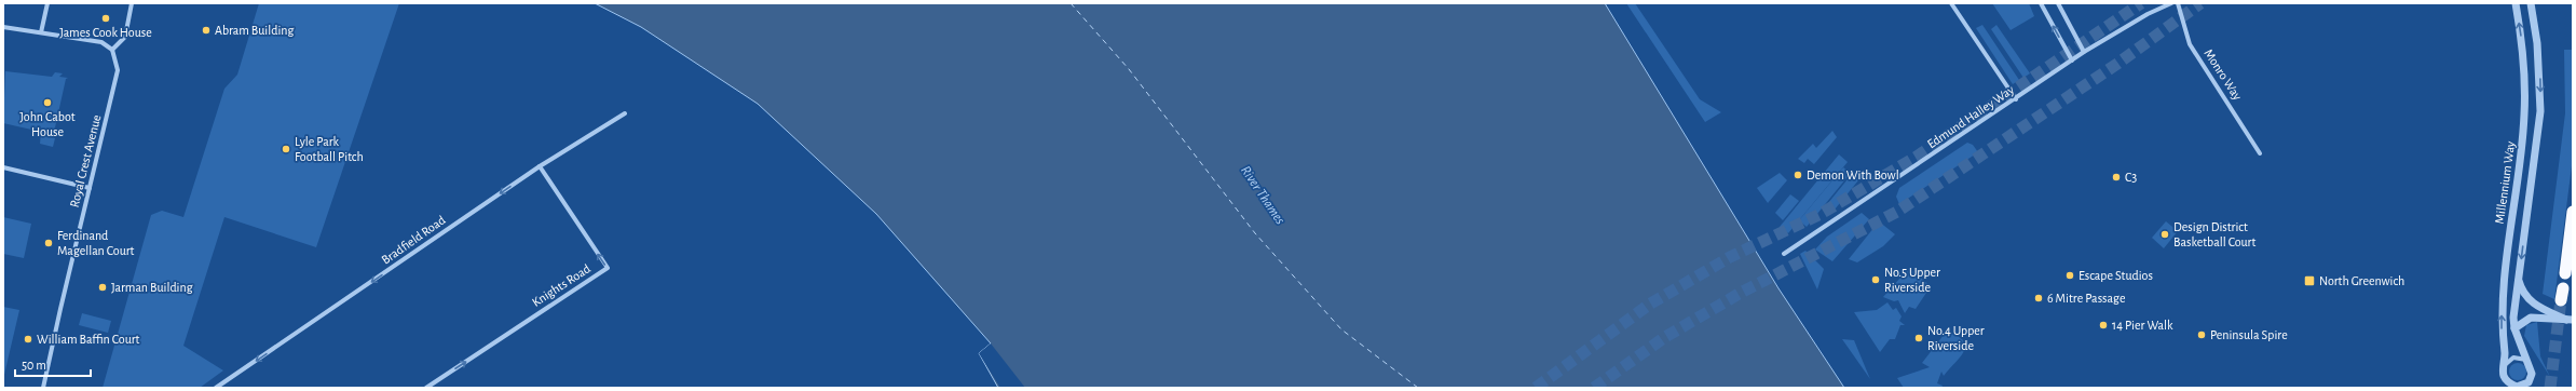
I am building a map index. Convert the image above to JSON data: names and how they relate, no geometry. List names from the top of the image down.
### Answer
{
  "streets": {
    "street": [
      "Monro Way",
      "Edmund Halley Way",
      "Royal Crest Avenue",
      "Millennium Way",
      "Bradfield Road",
      "Knights Road"
    ]
  },
  "crossings": [
    ["Bradfield Road", "Knights Road"]
  ],
  "one_way": ["Bradfield Road"],
  "water": ["River Thames"],
  "places": {
    "other": [
      "James Cook House",
      "Abram Building",
      "John Cabot House",
      "Lyle Park Football Pitch",
      "Demon With Bowl",
      "C3",
      "Design District Basketball Court",
      "Ferdinand Magellan Court",
      "Escape Studios",
      "No.5 Upper Riverside",
      "Jarman Building",
      "6 Mitre Passage",
      "14 Pier Walk",
      "Peninsula Spire",
      "No.4 Upper Riverside",
      "William Baffin Court"
    ],
    "transit": ["North Greenwich"]
  },
  "scale_bar": "50 m"
}
